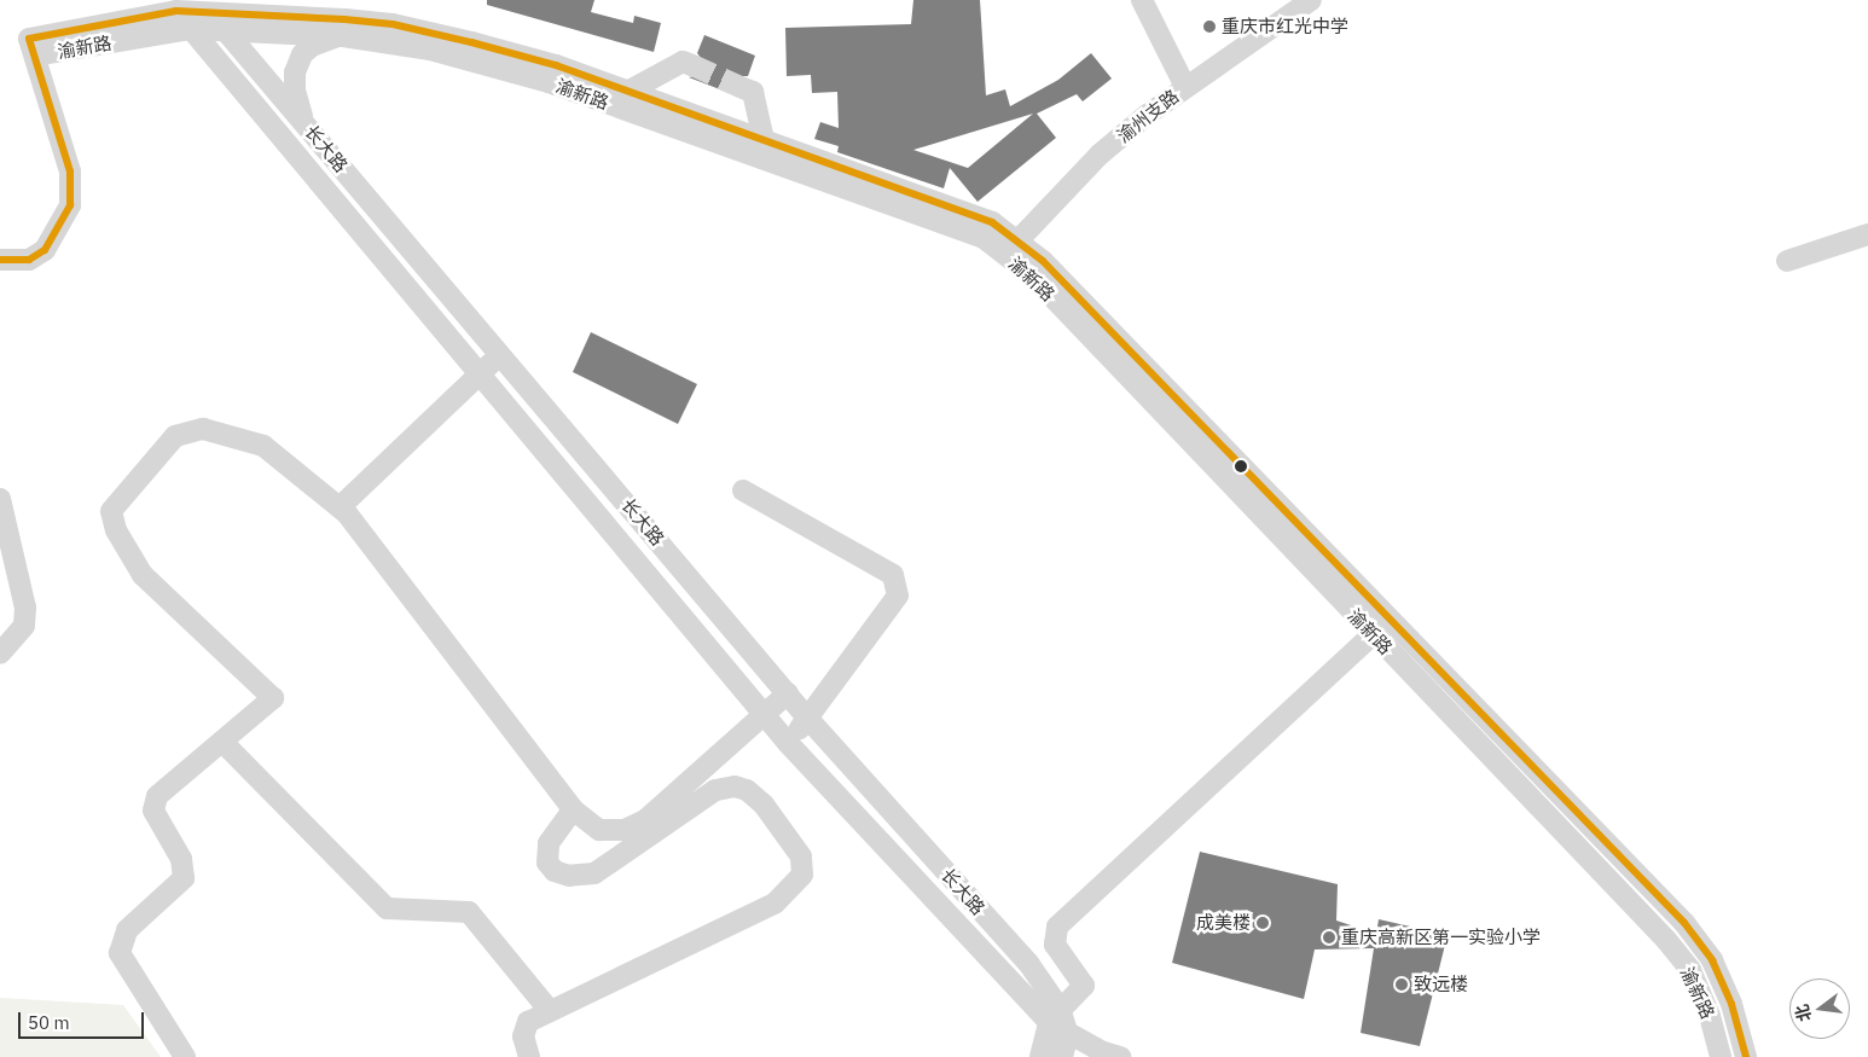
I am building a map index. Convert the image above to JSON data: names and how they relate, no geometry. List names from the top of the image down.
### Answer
{
  "streets": {
    "street": ["渝新路", "渝州支路", "长大路"]
  },
  "crossings": [
    ["渝新路", "渝州支路"],
    ["渝新路", "长大路"]
  ],
  "places": [
    "重庆市红光中学",
    "成美楼",
    "重庆高新区第一实验小学",
    "致远楼"
  ],
  "scale_bar": "50 m",
  "north": "left"
}
